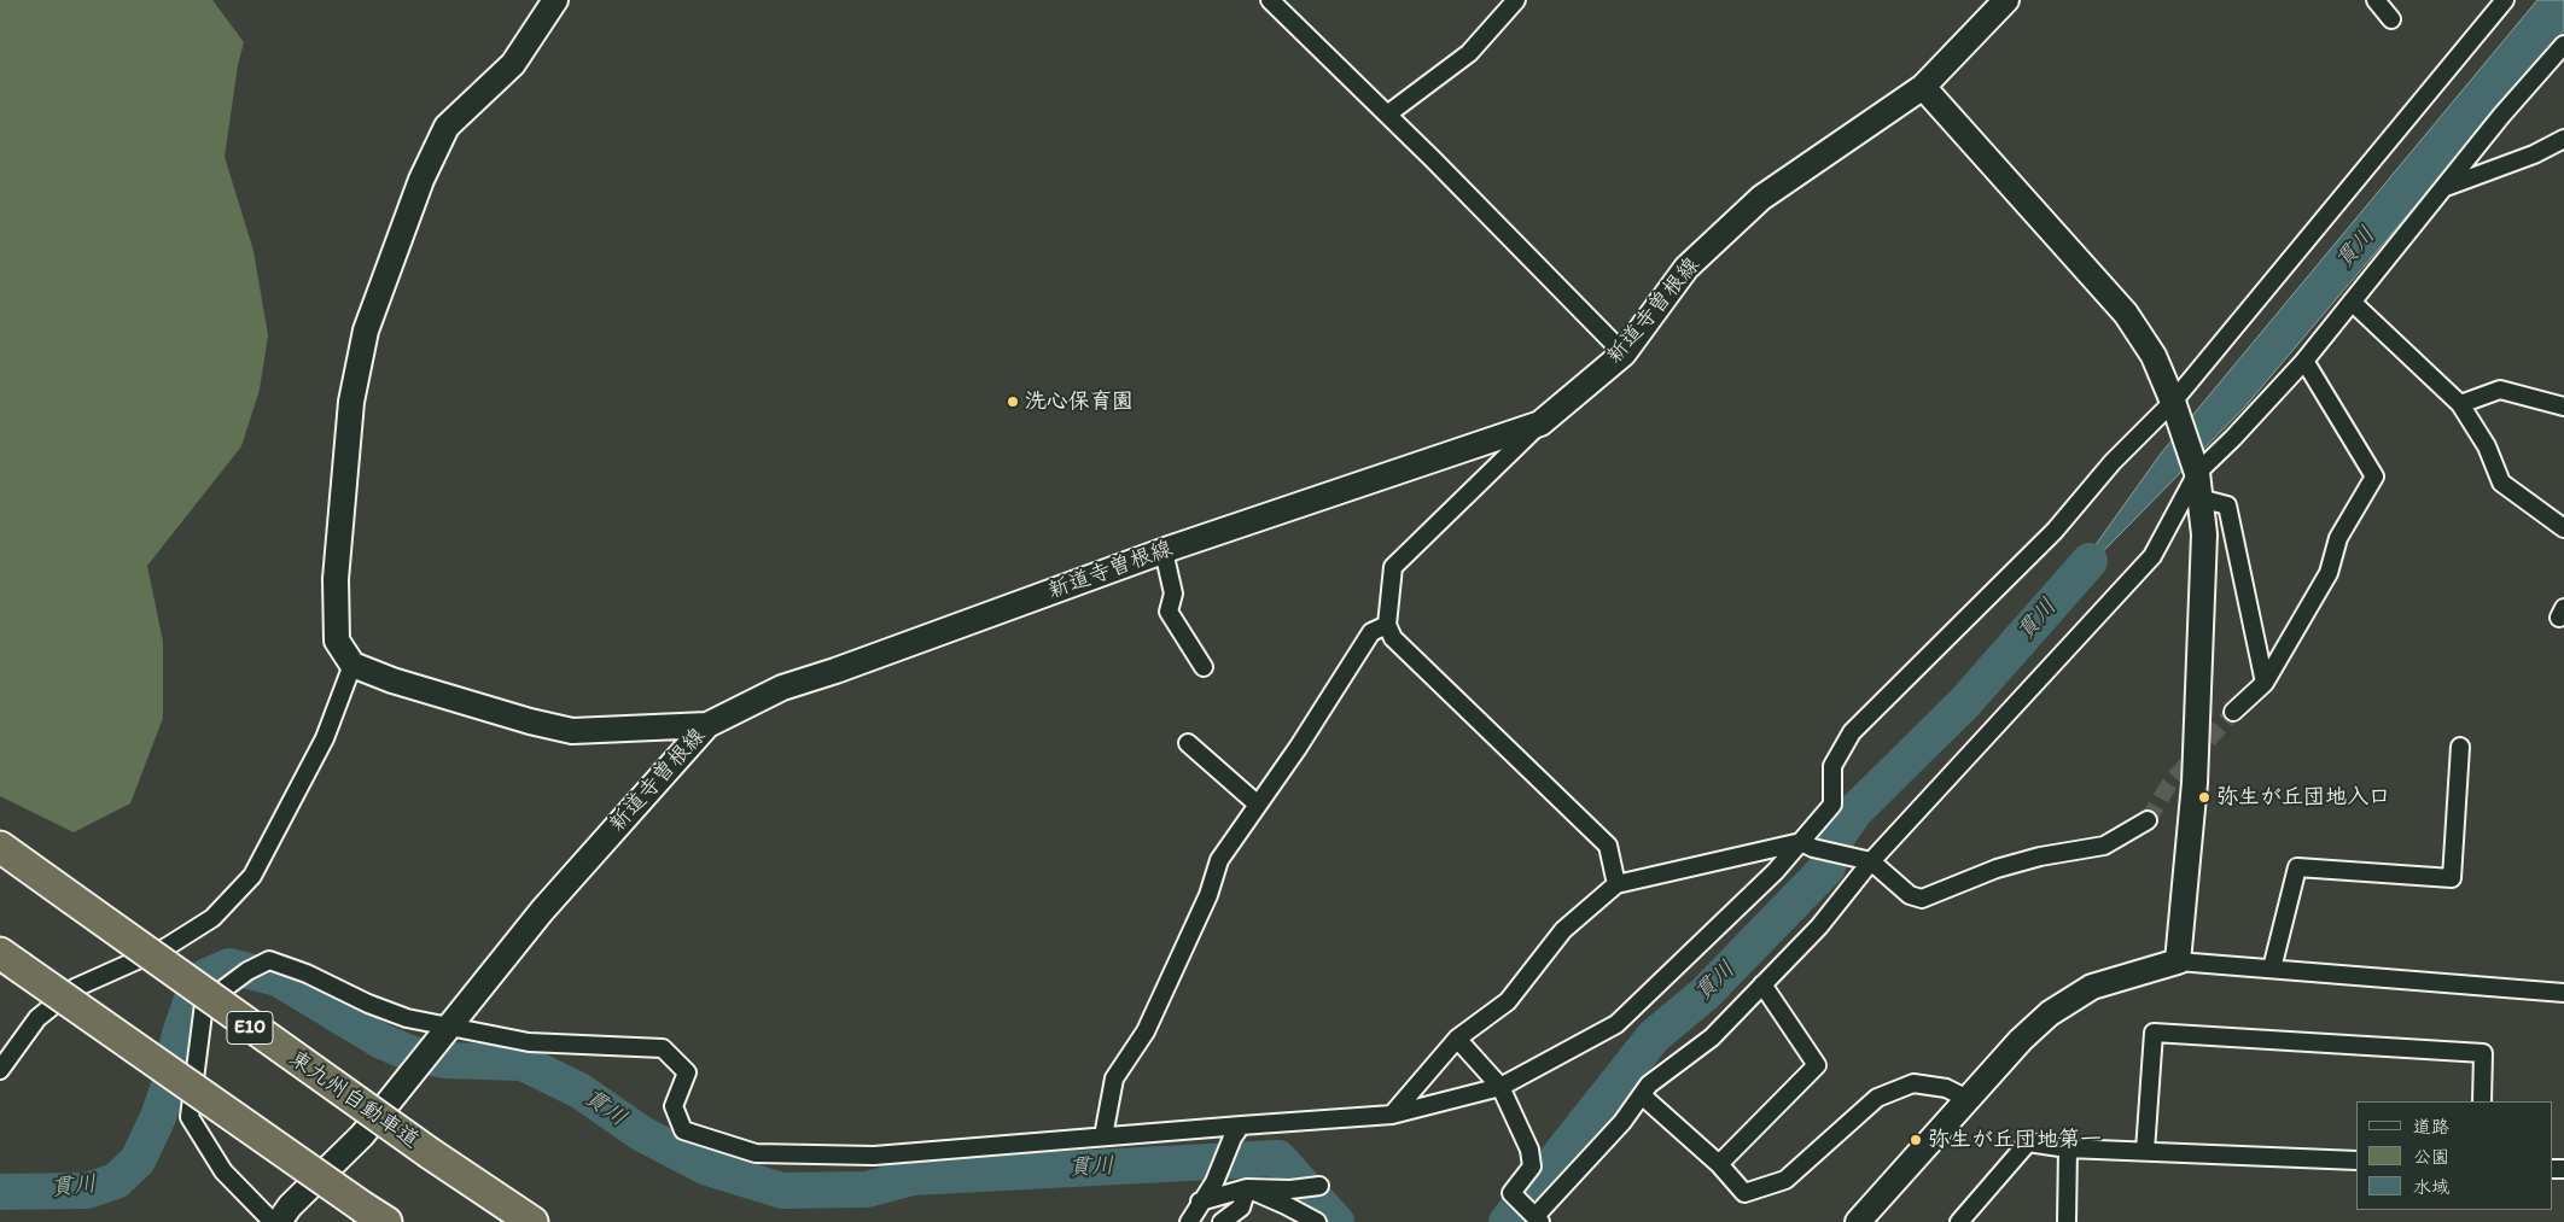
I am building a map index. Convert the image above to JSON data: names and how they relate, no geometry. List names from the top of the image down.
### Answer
{
  "streets": {
    "highway": ["E10", "東九州自動車道"],
    "street": ["新道寺曽根線"]
  },
  "water": ["貫川"],
  "places": ["洗心保育園", "弥生が丘団地入口", "弥生が丘団地第一"],
  "legend": ["道路", "公園", "水域"]
}
